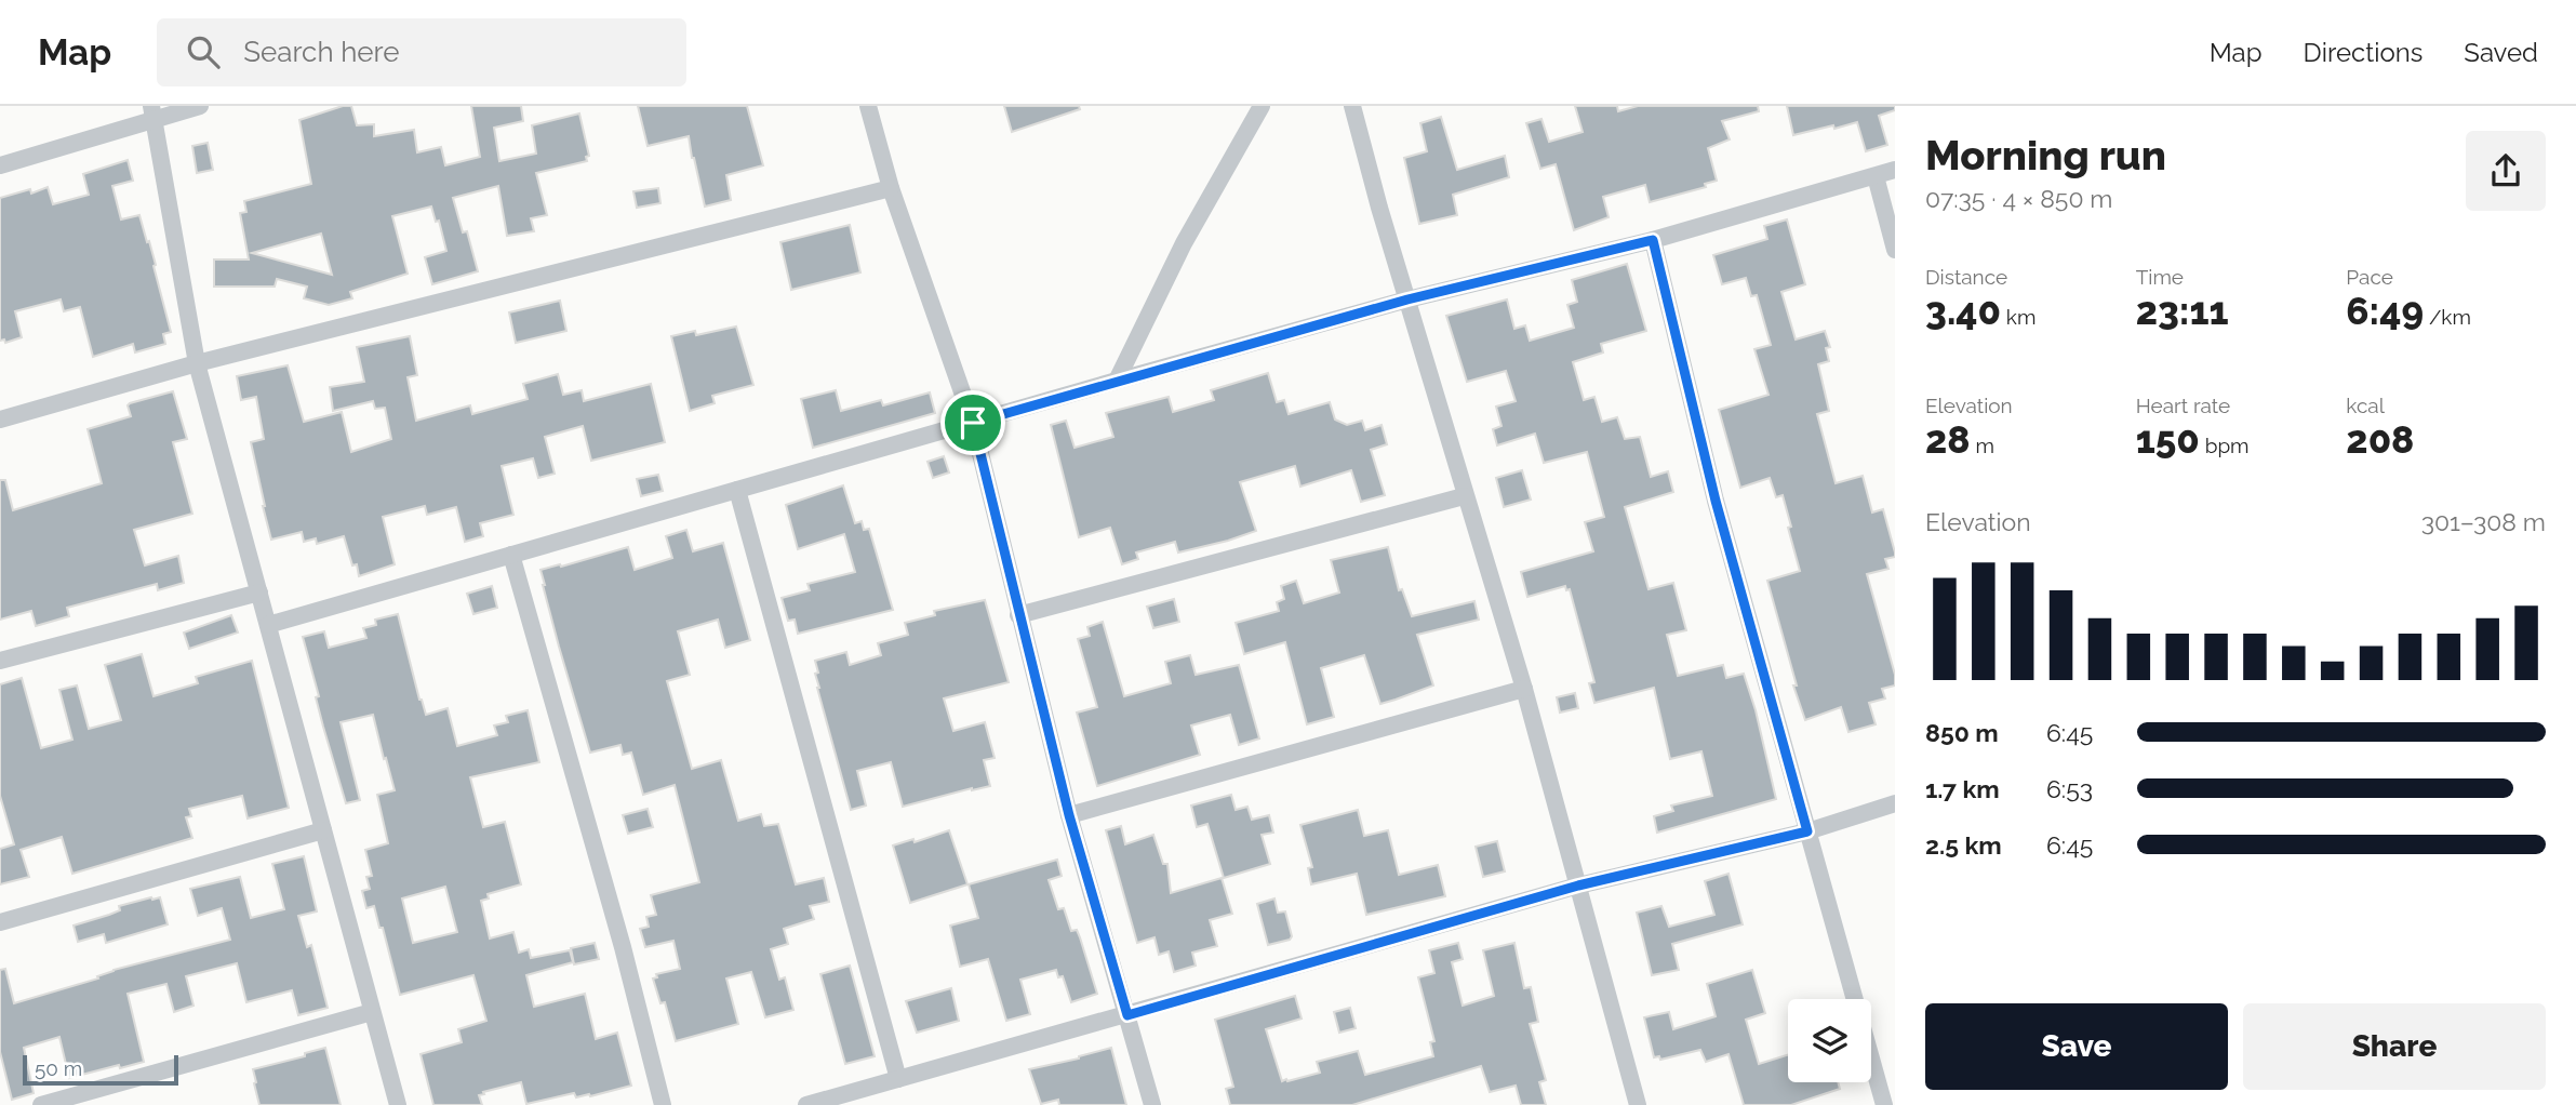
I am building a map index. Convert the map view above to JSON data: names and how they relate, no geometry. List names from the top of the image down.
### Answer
{
  "scale_bar": "50 m",
  "page": {
    "header": "Map",
    "search": "Search here",
    "nav": ["Map", "Directions", "Saved"],
    "heading": ["Morning run", "07:35 · 4 × 850 m"],
    "stats": [
      ["Distance", "3.40 km"],
      ["Time", "23:11"],
      ["Pace", "6:49 /km"],
      ["Elevation", "28 m"],
      ["Heart rate", "150 bpm"],
      ["kcal", "208"]
    ],
    "chart": ["Elevation", "301–308 m"],
    "list": [
      {
        "name": "850 m",
        "note": "6:45"
      },
      {
        "name": "1.7 km",
        "note": "6:53"
      },
      {
        "name": "2.5 km",
        "note": "6:45"
      }
    ],
    "buttons": ["Save", "Share"],
    "scale": "50 m"
  }
}
